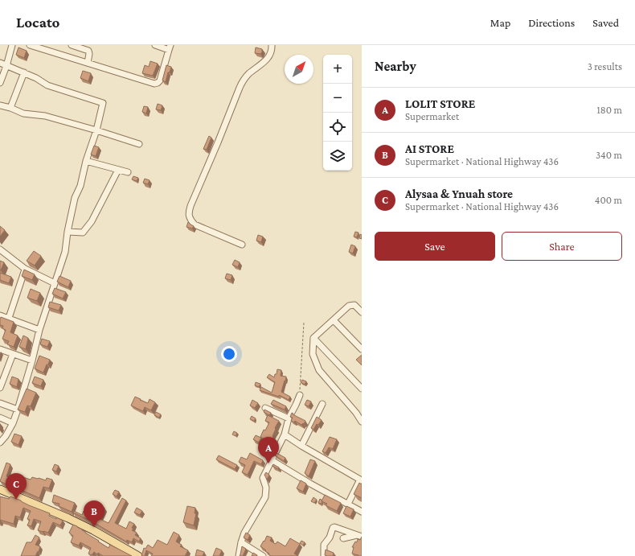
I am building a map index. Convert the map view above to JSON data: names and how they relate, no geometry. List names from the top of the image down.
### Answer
{
  "north": "top right",
  "page": {
    "header": "Locato",
    "nav": ["Map", "Directions", "Saved"],
    "heading": ["Nearby", "3 results"],
    "map_buttons": ["+", "−"],
    "list": [
      {
        "mark": "A",
        "name": "LOLIT STORE",
        "note": "Supermarket",
        "value": "180 m"
      },
      {
        "mark": "B",
        "name": "AI STORE",
        "note": "Supermarket · National Highway 436",
        "value": "340 m"
      },
      {
        "mark": "C",
        "name": "Alysaa & Ynuah store",
        "note": "Supermarket · National Highway 436",
        "value": "400 m"
      }
    ],
    "buttons": ["Save", "Share"],
    "pins": ["A", "C", "B"]
  }
}
